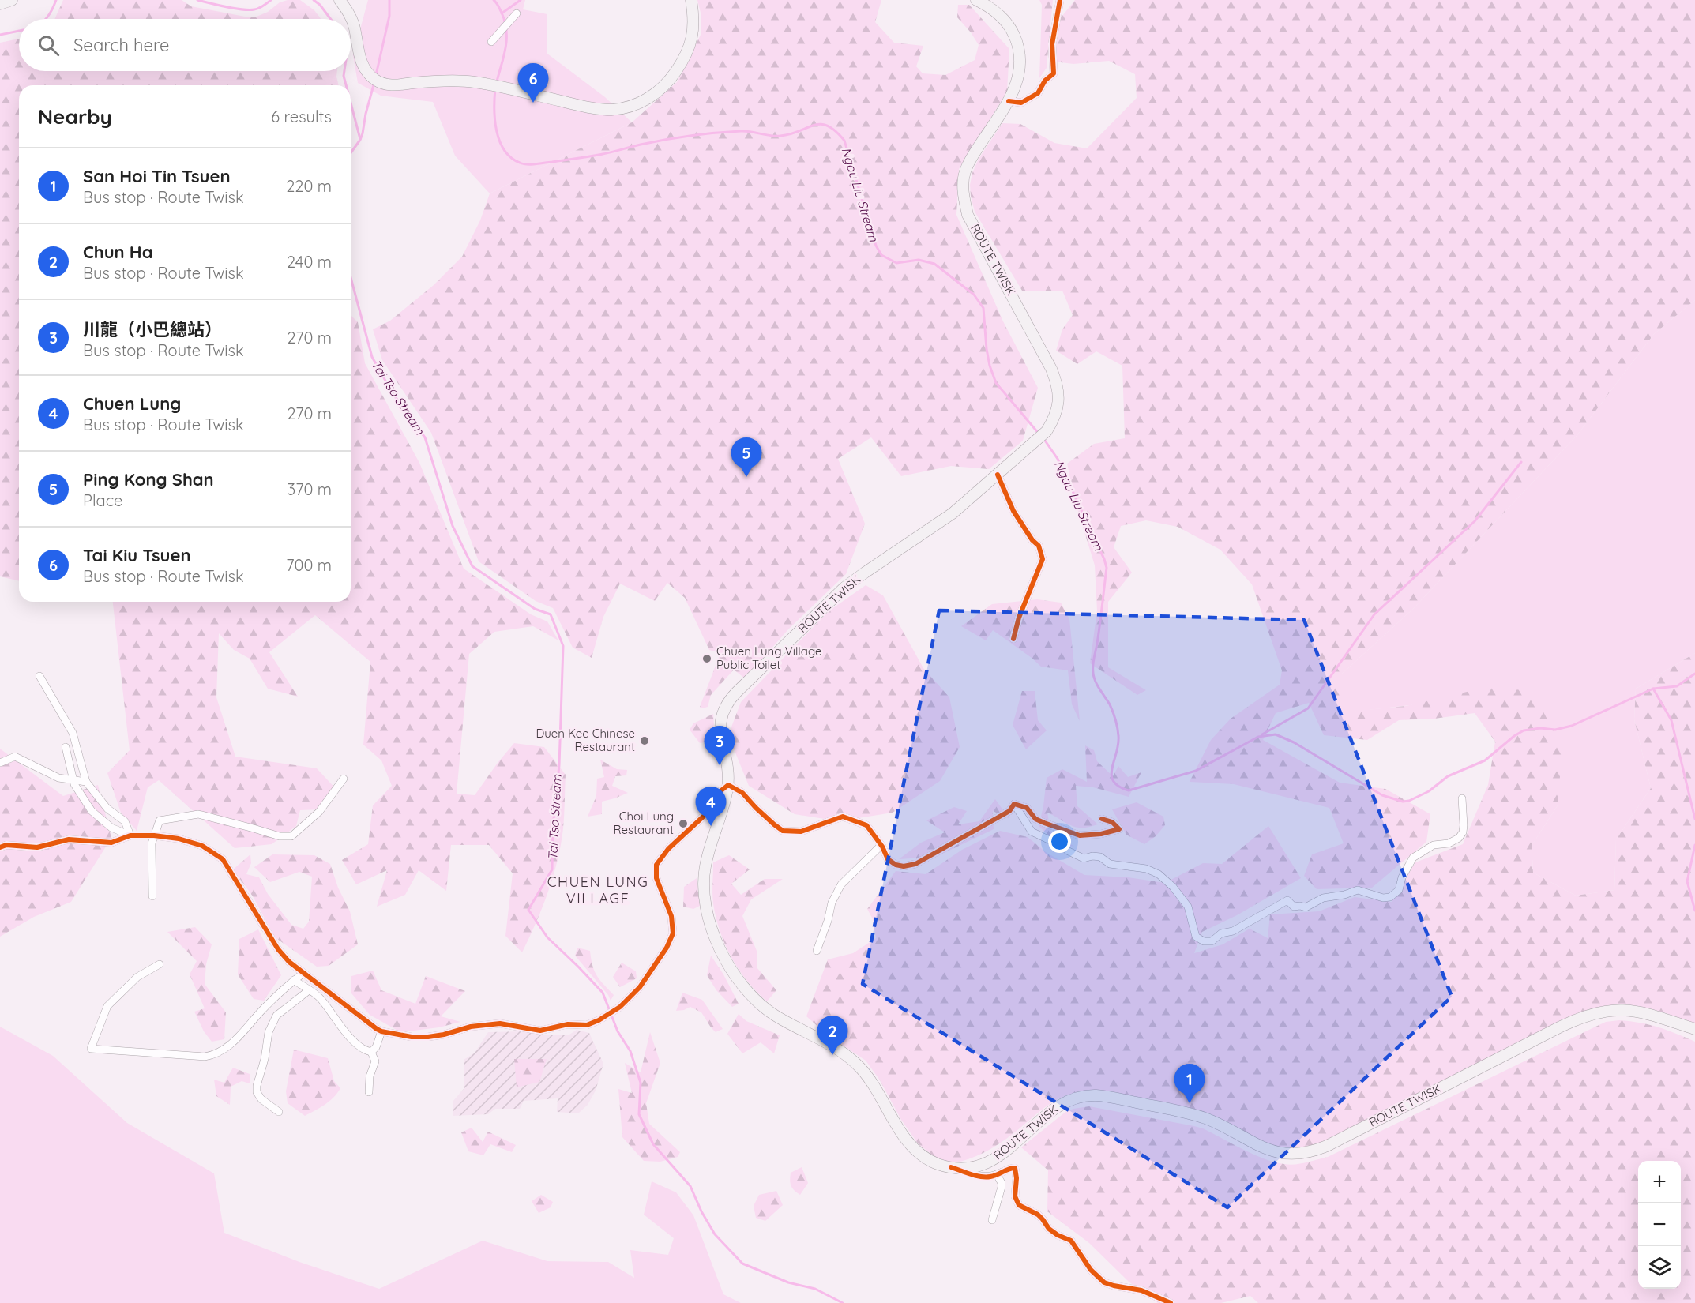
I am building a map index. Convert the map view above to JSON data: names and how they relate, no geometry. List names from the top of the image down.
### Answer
{
  "streets": {
    "main road": ["ROUTE TWISK"]
  },
  "districts": ["CHUEN LUNG VILLAGE"],
  "water": ["Ngau Liu Stream", "Tai Tso Stream"],
  "places": ["Chuen Lung Village Public Toilet", "Duen Kee Chinese Restaurant", "Choi Lung Restaurant"],
  "page": {
    "search": "Search here",
    "pins": [
      "6",
      "5",
      "3",
      "4",
      "2",
      "1"
    ],
    "heading": ["Nearby", "6 results"],
    "list": [
      {
        "mark": "1",
        "name": "San Hoi Tin Tsuen",
        "note": "Bus stop · Route Twisk",
        "value": "220 m"
      },
      {
        "mark": "2",
        "name": "Chun Ha",
        "note": "Bus stop · Route Twisk",
        "value": "240 m"
      },
      {
        "mark": "3",
        "name": "川龍（小巴總站）",
        "note": "Bus stop · Route Twisk",
        "value": "270 m"
      },
      {
        "mark": "4",
        "name": "Chuen Lung",
        "note": "Bus stop · Route Twisk",
        "value": "270 m"
      },
      {
        "mark": "5",
        "name": "Ping Kong Shan",
        "note": "Place",
        "value": "370 m"
      },
      {
        "mark": "6",
        "name": "Tai Kiu Tsuen",
        "note": "Bus stop · Route Twisk",
        "value": "700 m"
      }
    ],
    "map_buttons": ["+", "−"]
  }
}
